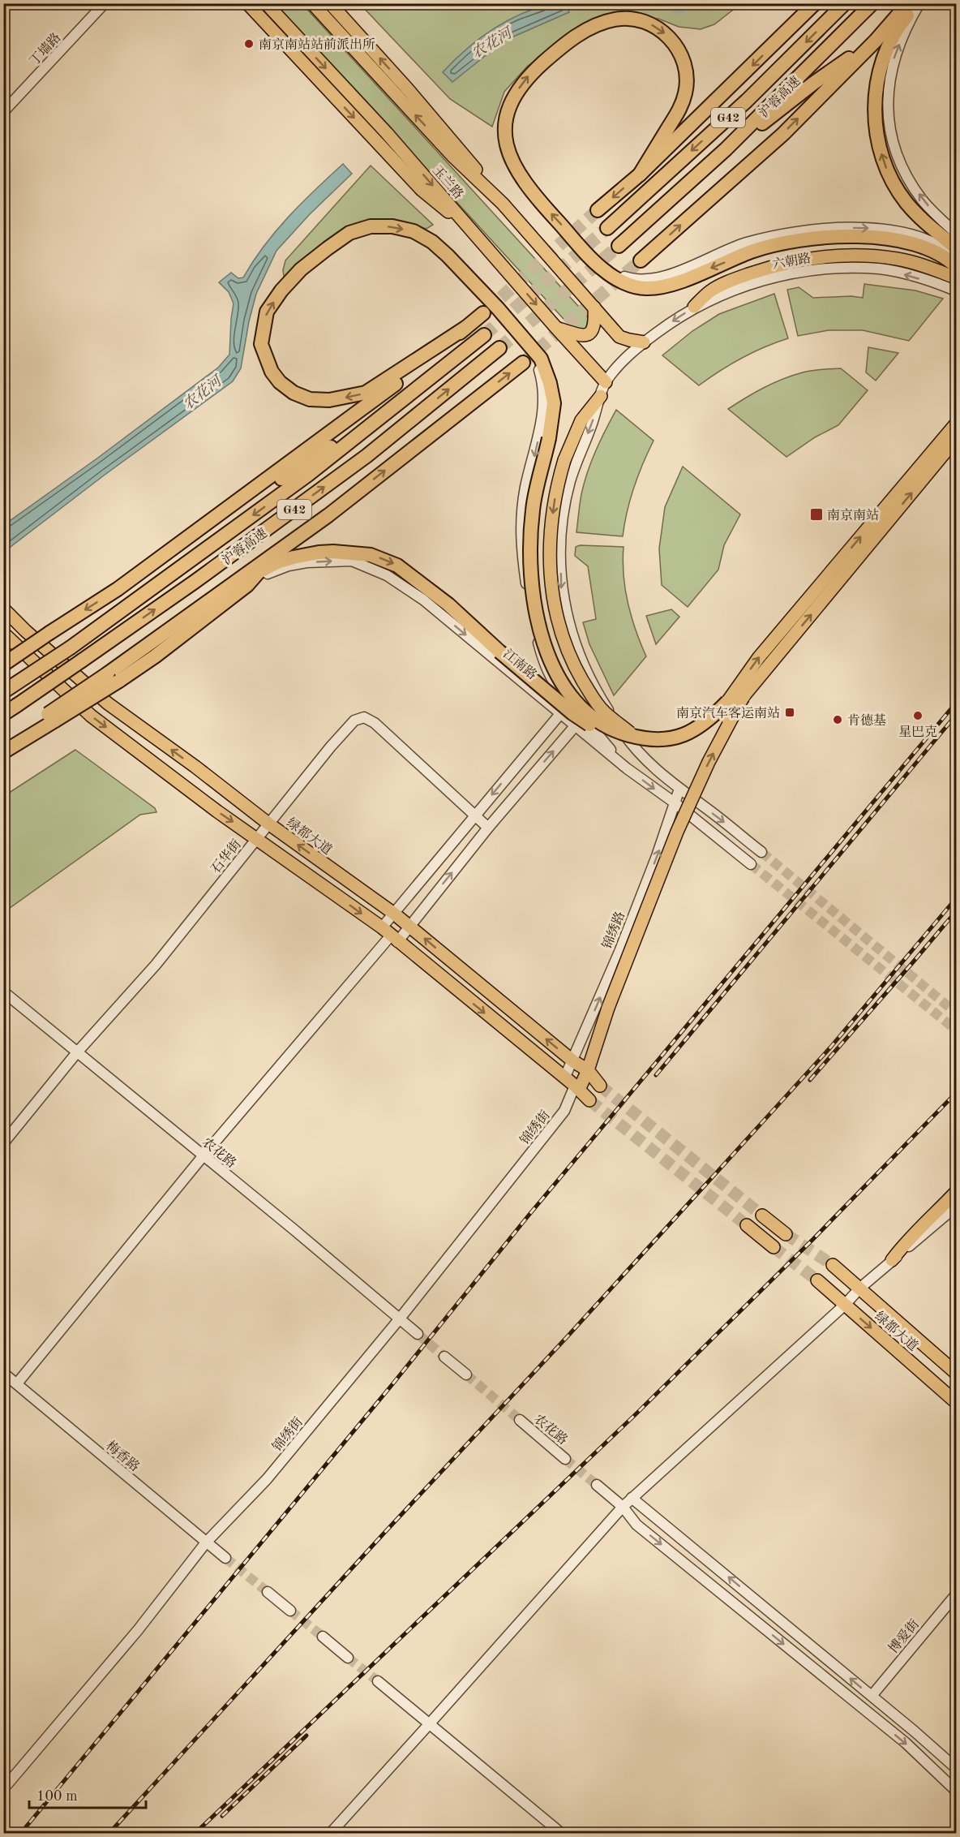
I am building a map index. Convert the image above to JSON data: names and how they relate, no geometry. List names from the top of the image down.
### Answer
{
  "streets": {
    "highway": ["沪蓉高速", "G42"],
    "main road": ["玉兰路", "绿都大道"],
    "street": [
      "丁墙路",
      "六朝路",
      "江南路",
      "石华街",
      "锦绣路",
      "锦绣街",
      "农花路",
      "梅香路",
      "博爱街"
    ]
  },
  "crossings": [
    ["玉兰路", "六朝路"],
    ["江南路", "锦绣路"],
    ["绿都大道", "石华街"],
    ["绿都大道", "锦绣路"],
    ["石华街", "农花路"],
    ["锦绣路", "锦绣街"],
    ["锦绣街", "农花路"],
    ["锦绣街", "梅香路"]
  ],
  "one_way": ["江南路", "锦绣路"],
  "water": ["农花河"],
  "places": {
    "other": ["南京南站站前派出所", "星巴克", "肯德基"],
    "transit": ["南京南站", "南京汽车客运南站"]
  },
  "scale_bar": "100 m"
}
